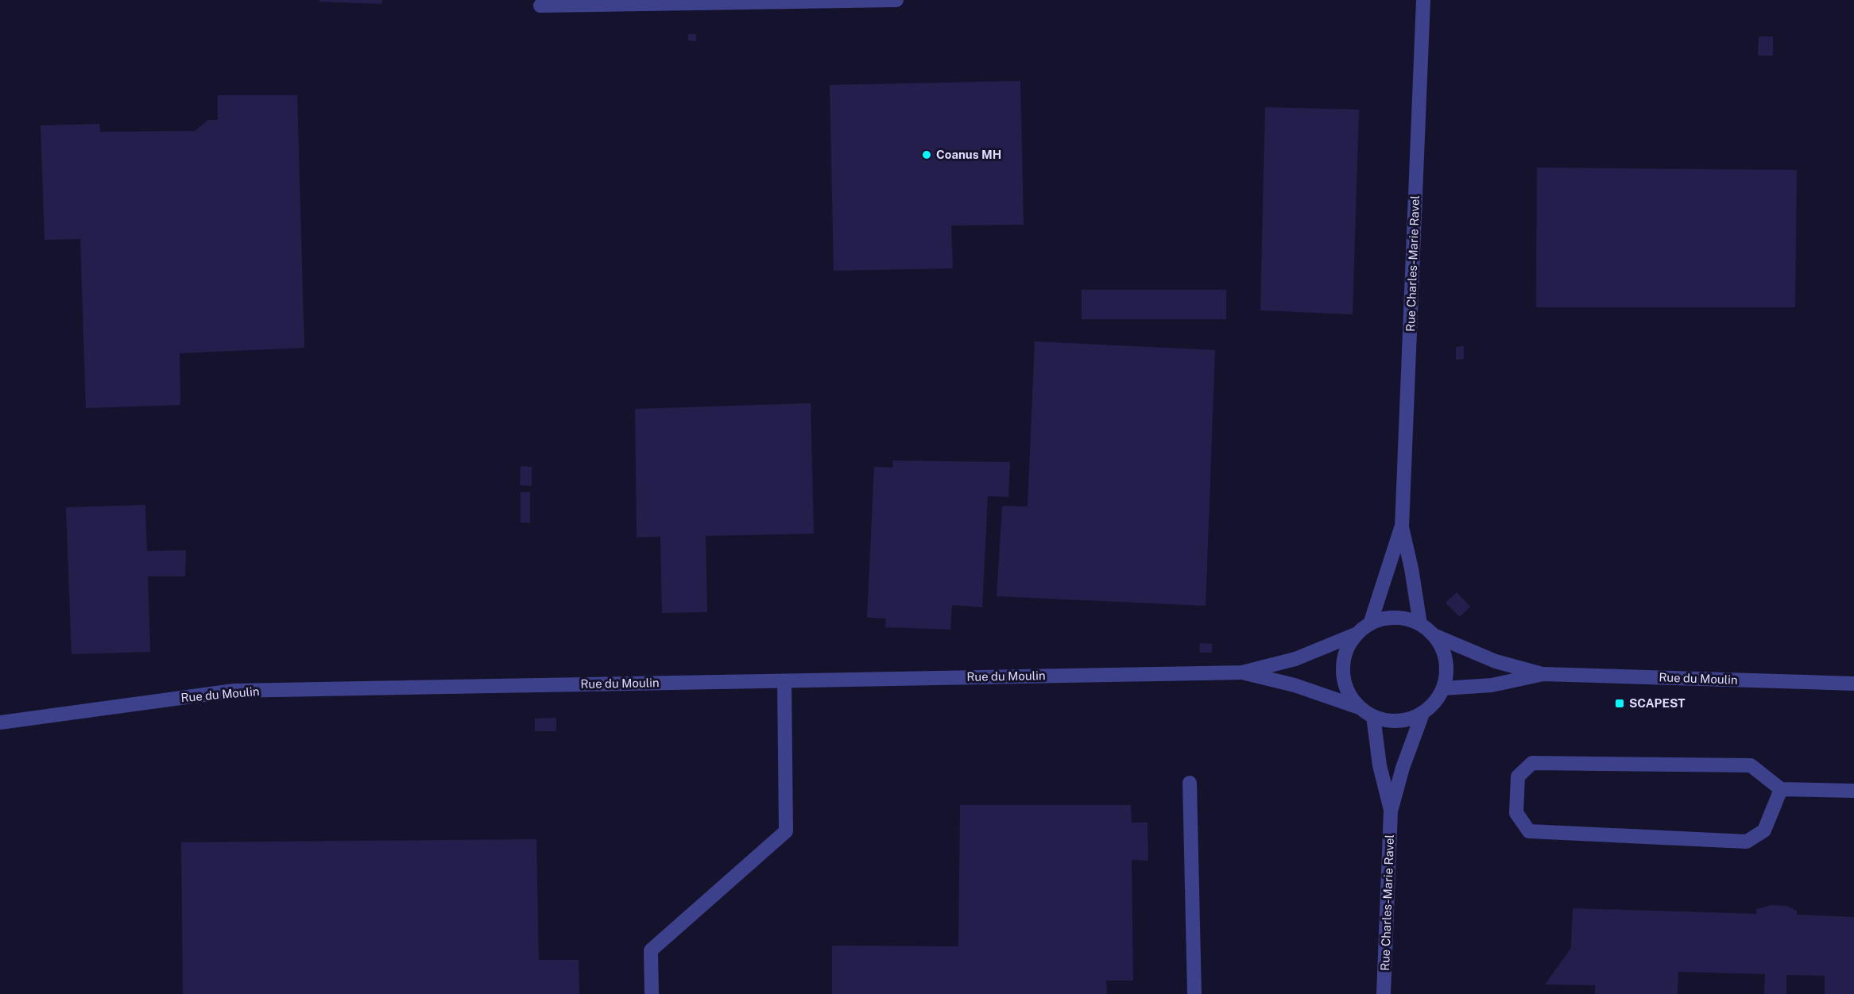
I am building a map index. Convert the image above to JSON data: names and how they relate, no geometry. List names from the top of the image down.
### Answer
{
  "streets": {
    "street": ["Rue Charles-Marie Ravel", "Rue du Moulin"]
  },
  "crossings": [
    ["Rue Charles-Marie Ravel", "Rue du Moulin"]
  ],
  "places": {
    "other": ["Coanus MH"],
    "transit": ["SCAPEST"]
  }
}
